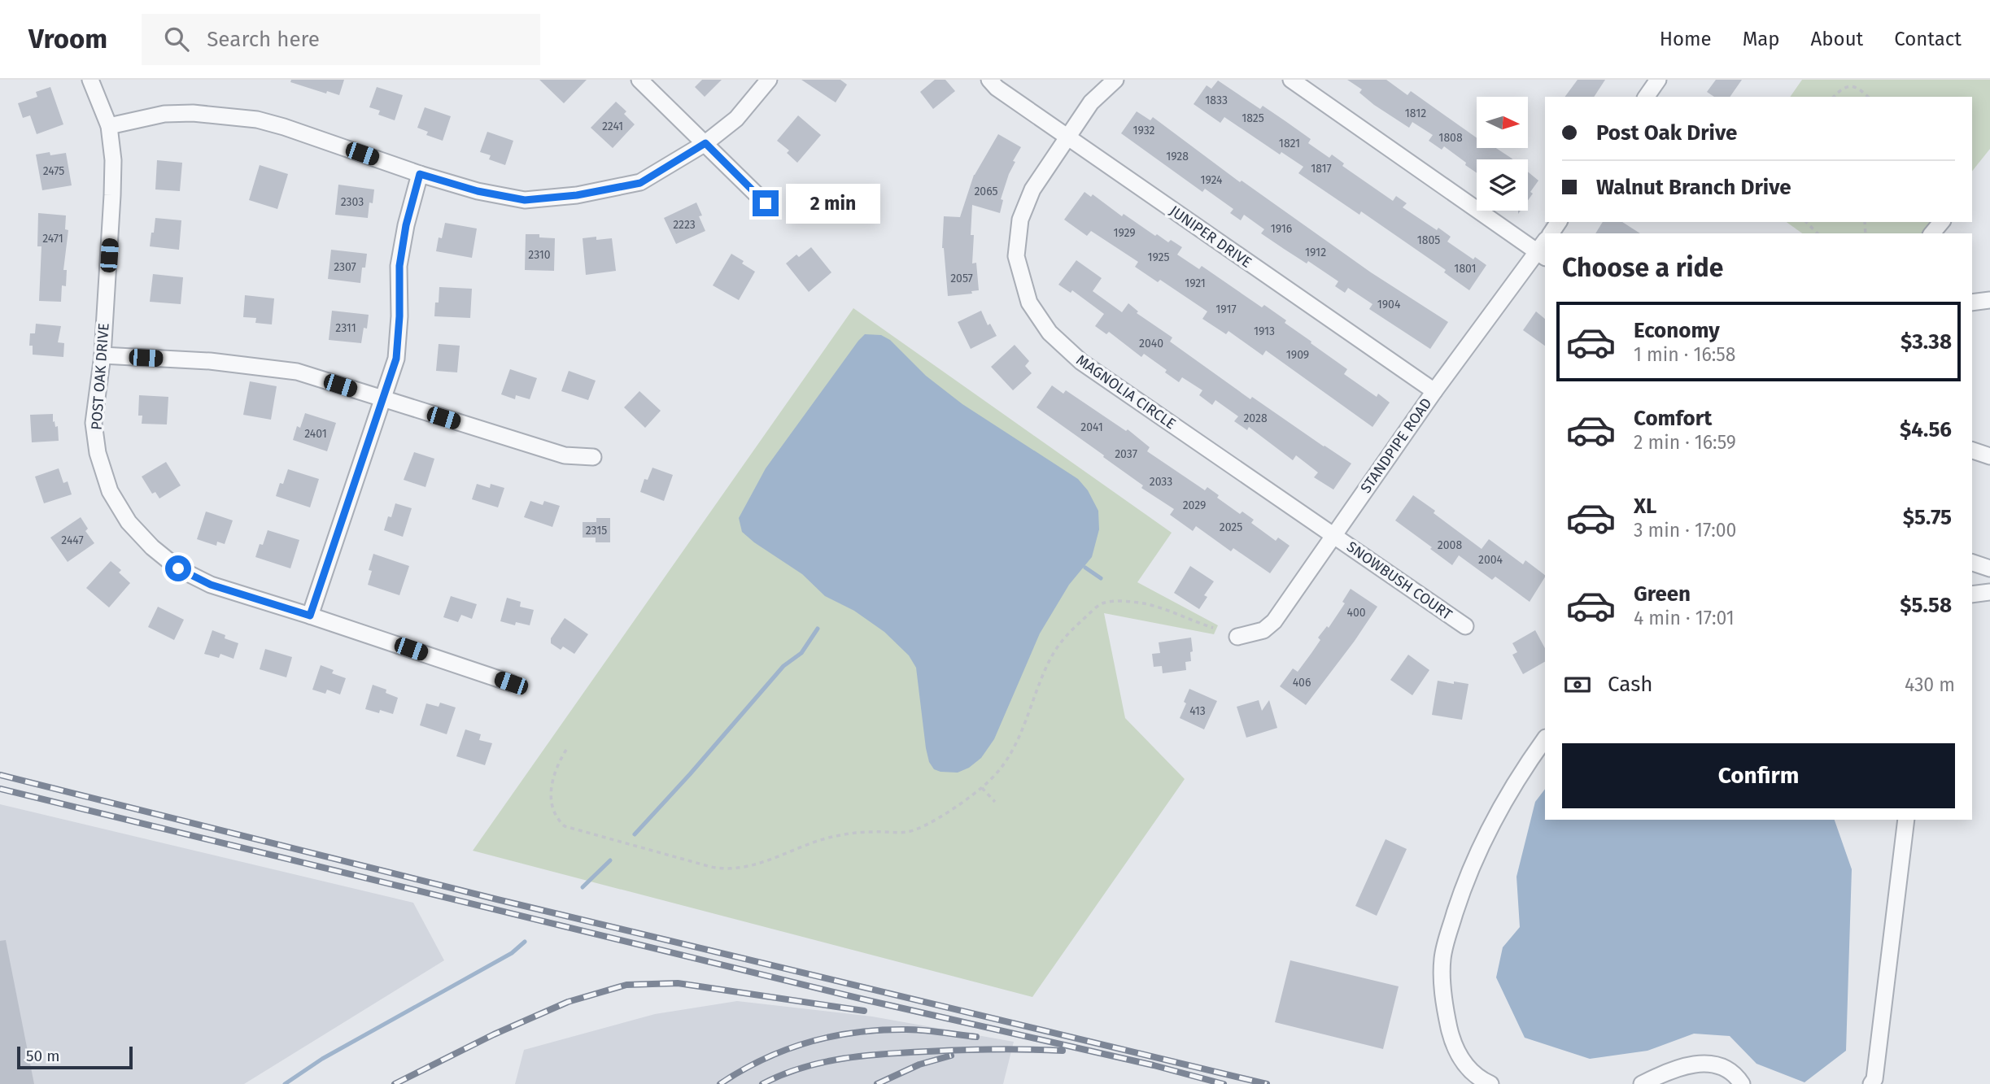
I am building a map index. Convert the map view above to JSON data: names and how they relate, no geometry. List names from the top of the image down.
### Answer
{
  "streets": {
    "street": [
      "JUNIPER DRIVE",
      "POST OAK DRIVE",
      "MAGNOLIA CIRCLE",
      "STANDPIPE ROAD",
      "SNOWBUSH COURT"
    ]
  },
  "crossings": [
    ["JUNIPER DRIVE", "MAGNOLIA CIRCLE"],
    ["JUNIPER DRIVE", "STANDPIPE ROAD"],
    ["MAGNOLIA CIRCLE", "STANDPIPE ROAD"],
    ["MAGNOLIA CIRCLE", "SNOWBUSH COURT"],
    ["STANDPIPE ROAD", "SNOWBUSH COURT"]
  ],
  "house_numbers": [
    "1833",
    "1812",
    "1825",
    "2241",
    "1932",
    "1808",
    "1821",
    "1928",
    "1817",
    "2475",
    "1924",
    "2065",
    "2303",
    "2223",
    "1916",
    "1929",
    "2471",
    "1805",
    "1912",
    "2310",
    "1925",
    "2307",
    "1801",
    "2057",
    "1921",
    "1904",
    "1917",
    "2311",
    "1913",
    "2040",
    "1909",
    "2028",
    "2041",
    "2401",
    "2037",
    "2033",
    "2029",
    "2025",
    "2315",
    "2447",
    "2008",
    "2004",
    "400",
    "406",
    "413"
  ],
  "scale_bar": "50 m",
  "north": "right",
  "page": {
    "header": "Vroom",
    "search": "Search here",
    "nav": [
      "Home",
      "Map",
      "About",
      "Contact"
    ],
    "banner": ["Post Oak Drive", "Walnut Branch Drive"],
    "bubble": "2 min",
    "heading": "Choose a ride",
    "list": [
      {
        "name": "Economy",
        "note": "1 min · 16:58",
        "value": "$3.38"
      },
      {
        "name": "Comfort",
        "note": "2 min · 16:59",
        "value": "$4.56"
      },
      {
        "name": "XL",
        "note": "3 min · 17:00",
        "value": "$5.75"
      },
      {
        "name": "Green",
        "note": "4 min · 17:01",
        "value": "$5.58"
      }
    ],
    "pay": ["Cash", "430 m"],
    "buttons": "Confirm",
    "scale": "50 m"
  }
}
